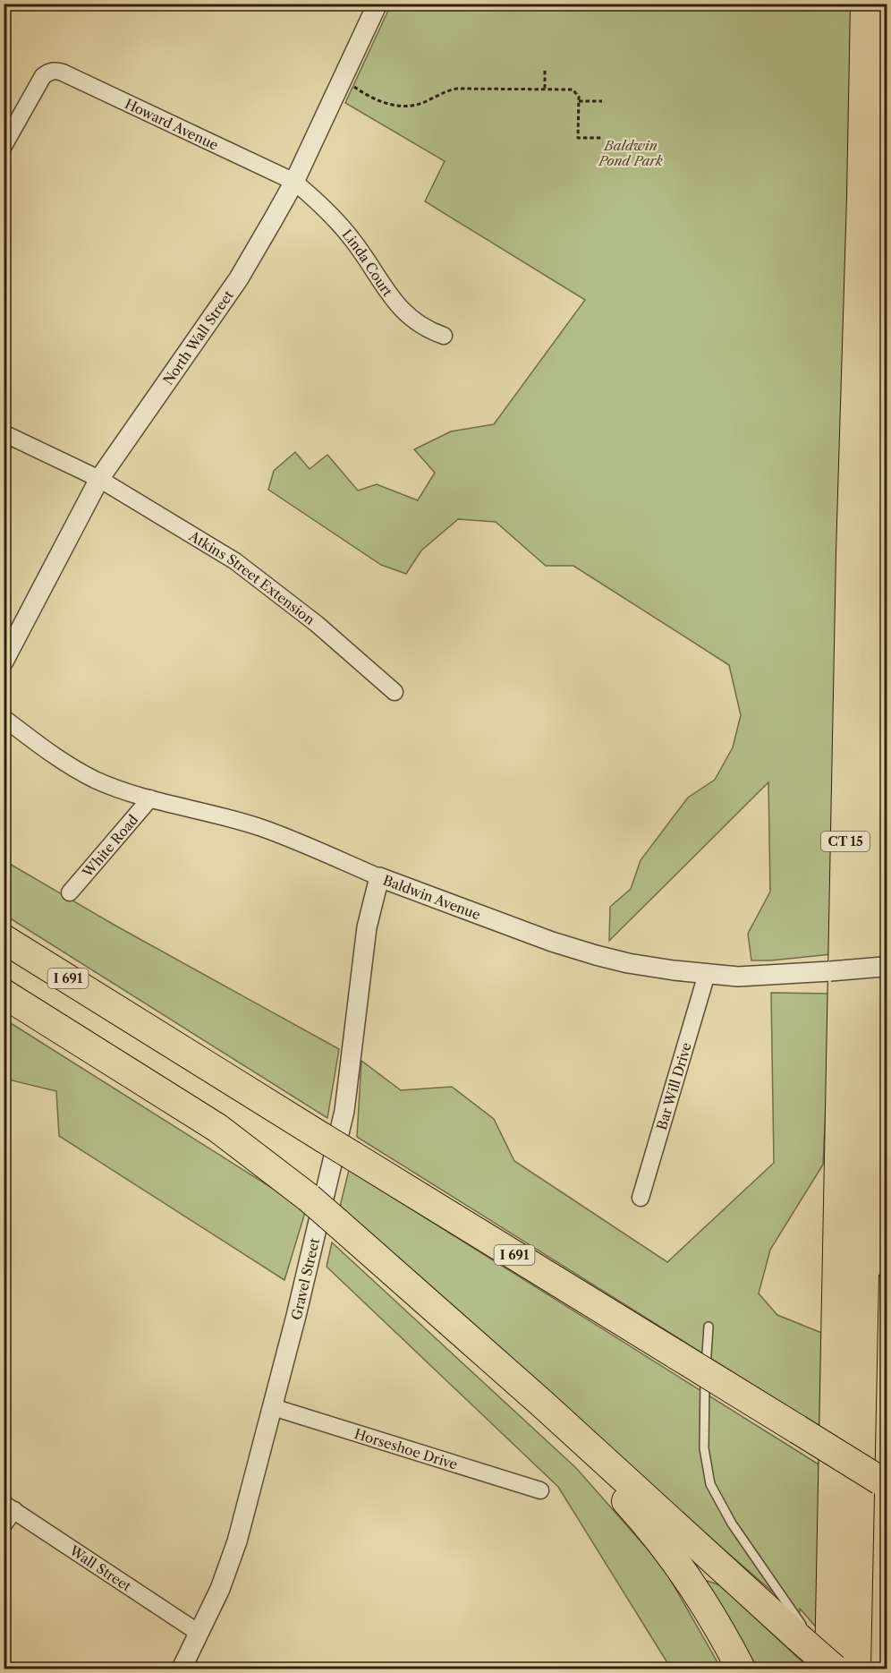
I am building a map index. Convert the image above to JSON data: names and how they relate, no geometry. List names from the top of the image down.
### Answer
{
  "streets": {
    "highway": ["CT 15", "I 691"],
    "street": [
      "Howard Avenue",
      "Linda Court",
      "North Wall Street",
      "Atkins Street Extension",
      "White Road",
      "Baldwin Avenue",
      "Bar Will Drive",
      "Gravel Street",
      "Horseshoe Drive",
      "Wall Street"
    ]
  },
  "crossings": [
    ["Howard Avenue", "Linda Court"],
    ["Howard Avenue", "North Wall Street"],
    ["Linda Court", "North Wall Street"],
    ["North Wall Street", "Atkins Street Extension"],
    ["White Road", "Baldwin Avenue"],
    ["Baldwin Avenue", "Bar Will Drive"],
    ["Baldwin Avenue", "Gravel Street"],
    ["Gravel Street", "Horseshoe Drive"],
    ["Gravel Street", "Wall Street"]
  ],
  "parks": ["Baldwin Pond Park"]
}
